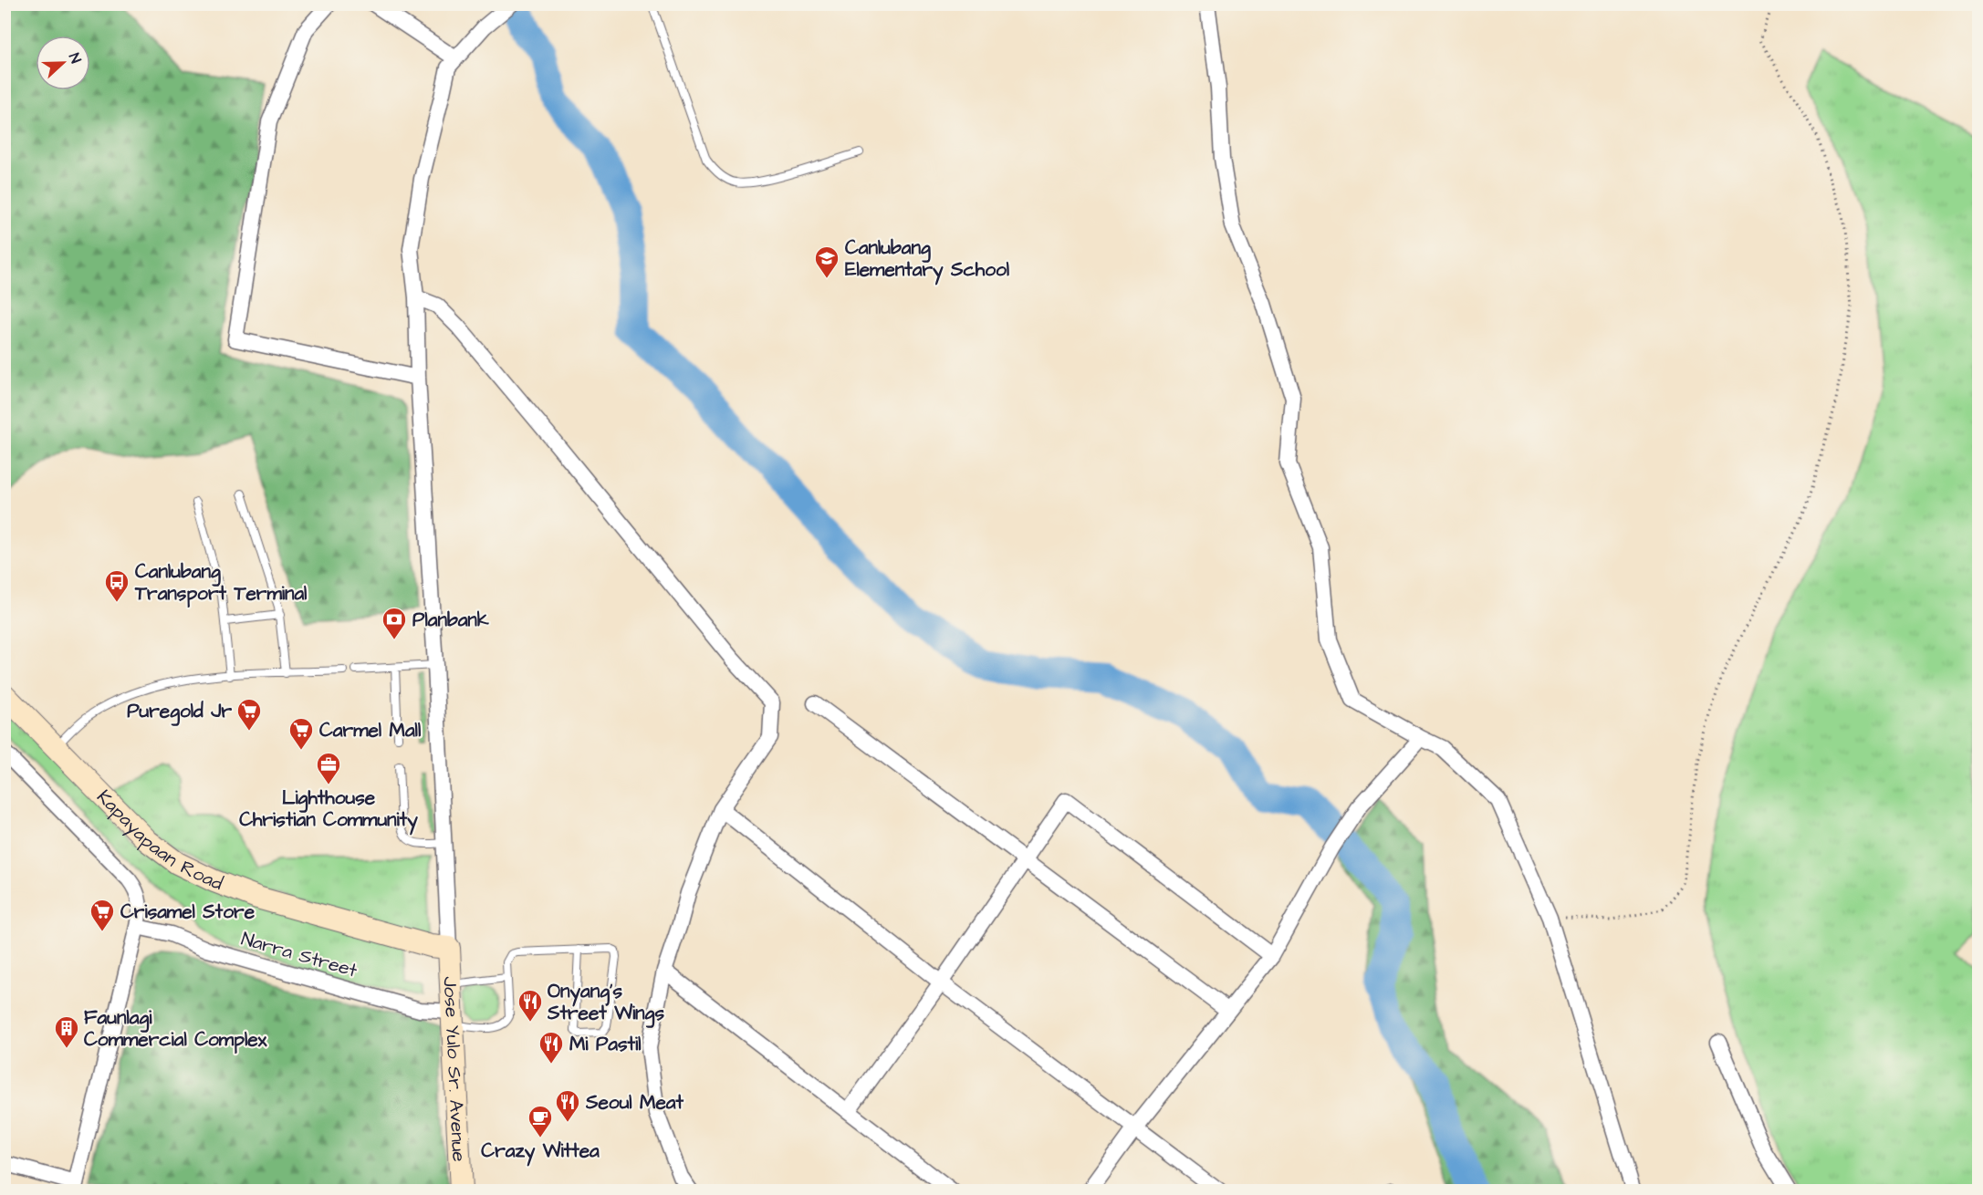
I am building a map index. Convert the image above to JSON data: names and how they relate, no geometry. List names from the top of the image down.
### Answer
{
  "streets": {
    "street": ["Kapayapaan Road", "Narra Street", "Jose Yulo Sr. Avenue"]
  },
  "crossings": [
    ["Kapayapaan Road", "Jose Yulo Sr. Avenue"],
    ["Narra Street", "Jose Yulo Sr. Avenue"]
  ],
  "places": {
    "school or university": ["Canlubang Elementary School"],
    "bus stop": ["Canlubang Transport Terminal"],
    "bank": ["Planbank"],
    "supermarket": ["Puregold Jr", "Carmel Mall", "Crisamel Store"],
    "office": ["Lighthouse Christian Community"],
    "restaurant": ["Onyang's Street Wings", "Mi Pastil", "Seoul Meat"],
    "building": ["Faunlagi Commercial Complex"],
    "cafe": ["Crazy Wittea"]
  },
  "north": "right"
}
